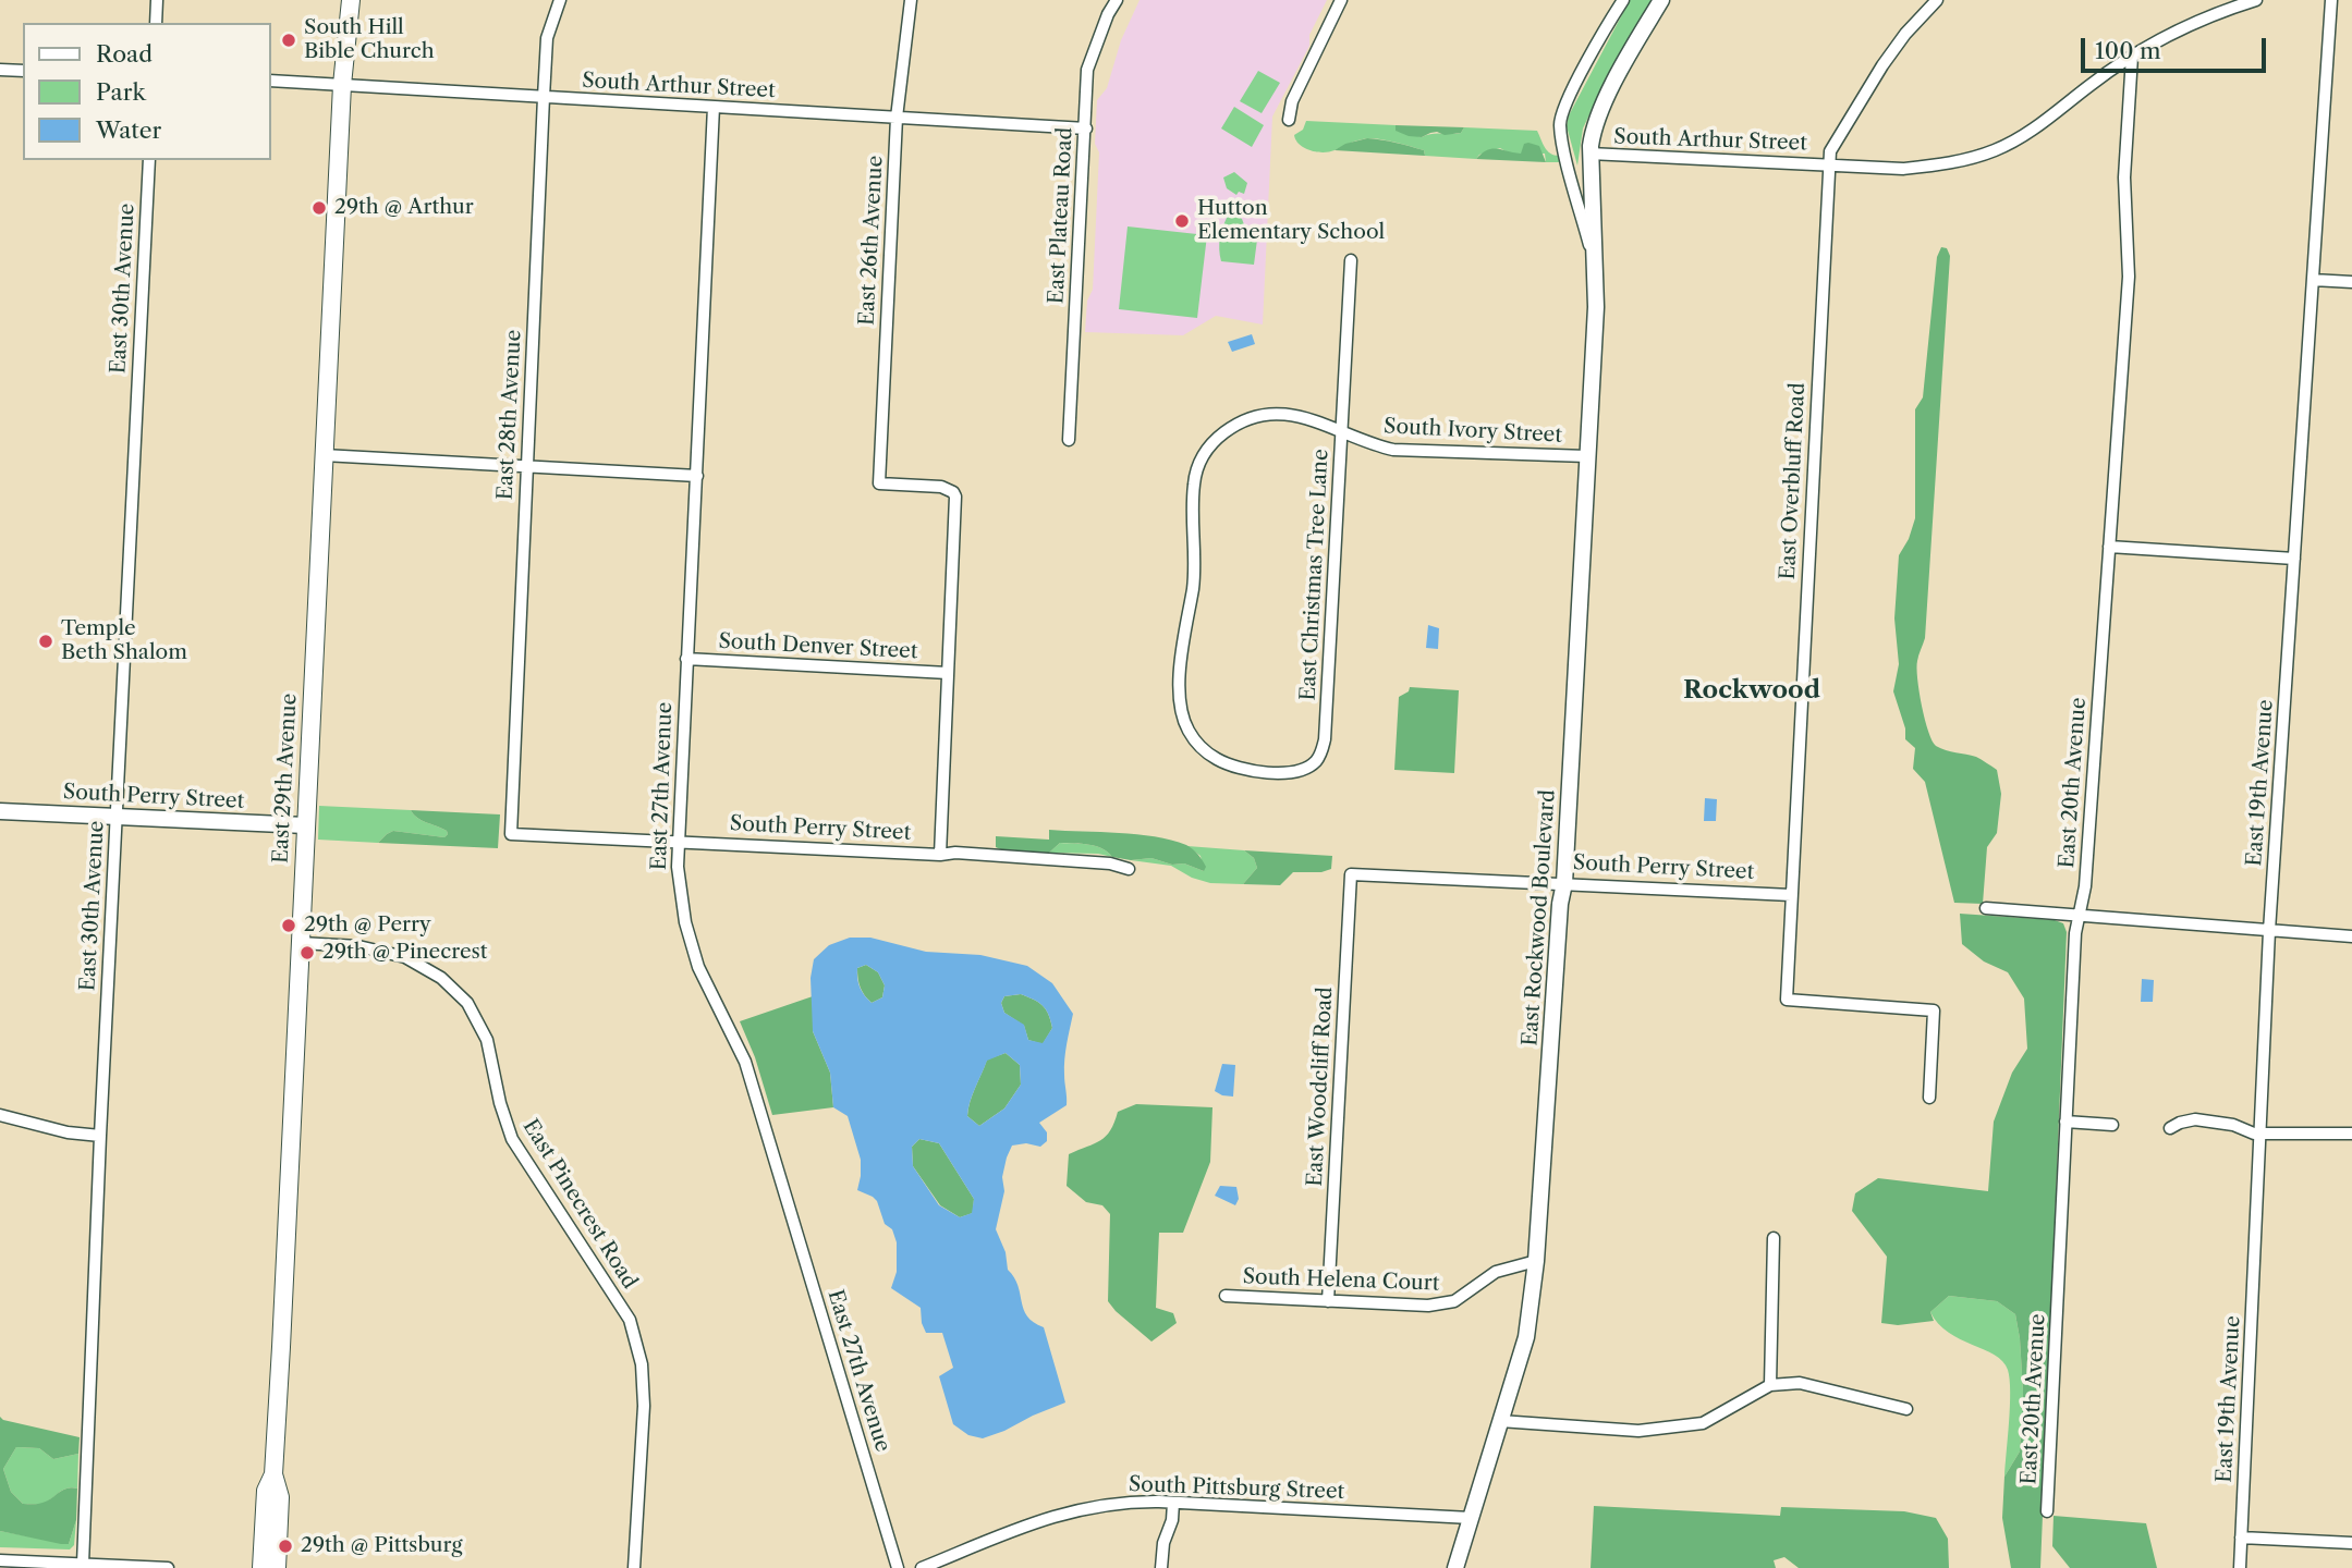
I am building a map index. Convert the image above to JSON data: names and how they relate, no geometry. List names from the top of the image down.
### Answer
{
  "streets": {
    "main road": ["East 29th Avenue"],
    "street": [
      "South Arthur Street",
      "East Plateau Road",
      "East 26th Avenue",
      "East 30th Avenue",
      "East 28th Avenue",
      "South Ivory Street",
      "East Overbluff Road",
      "East Christmas Tree Lane",
      "South Denver Street",
      "East 20th Avenue",
      "East 19th Avenue",
      "East 27th Avenue",
      "South Perry Street",
      "East Rockwood Boulevard",
      "East Woodcliff Road",
      "East Pinecrest Road",
      "South Helena Court",
      "South Pittsburg Street"
    ]
  },
  "crossings": [
    ["South Arthur Street", "East Plateau Road"],
    ["South Arthur Street", "East 26th Avenue"],
    ["South Arthur Street", "East 28th Avenue"],
    ["South Arthur Street", "East Overbluff Road"],
    ["South Arthur Street", "East 29th Avenue"],
    ["South Arthur Street", "East 20th Avenue"],
    ["South Arthur Street", "East 27th Avenue"],
    ["South Arthur Street", "East Rockwood Boulevard"],
    ["East 26th Avenue", "South Denver Street"],
    ["East 30th Avenue", "South Perry Street"],
    ["East 28th Avenue", "South Perry Street"],
    ["South Ivory Street", "East Christmas Tree Lane"],
    ["South Ivory Street", "East Rockwood Boulevard"],
    ["East Overbluff Road", "South Perry Street"],
    ["South Denver Street", "East 27th Avenue"],
    ["East 29th Avenue", "South Perry Street"],
    ["East 29th Avenue", "East Pinecrest Road"],
    ["East 27th Avenue", "South Perry Street"],
    ["South Perry Street", "East Rockwood Boulevard"],
    ["South Perry Street", "East Woodcliff Road"],
    ["East Rockwood Boulevard", "South Helena Court"],
    ["East Rockwood Boulevard", "South Pittsburg Street"],
    ["East Woodcliff Road", "South Helena Court"]
  ],
  "districts": ["Rockwood"],
  "places": [
    "South Hill Bible Church",
    "29th @ Arthur",
    "Hutton Elementary School",
    "Temple Beth Shalom",
    "29th @ Perry",
    "29th @ Pinecrest",
    "29th @ Pittsburg"
  ],
  "legend": ["Road", "Park", "Water"],
  "scale_bar": "100 m"
}
